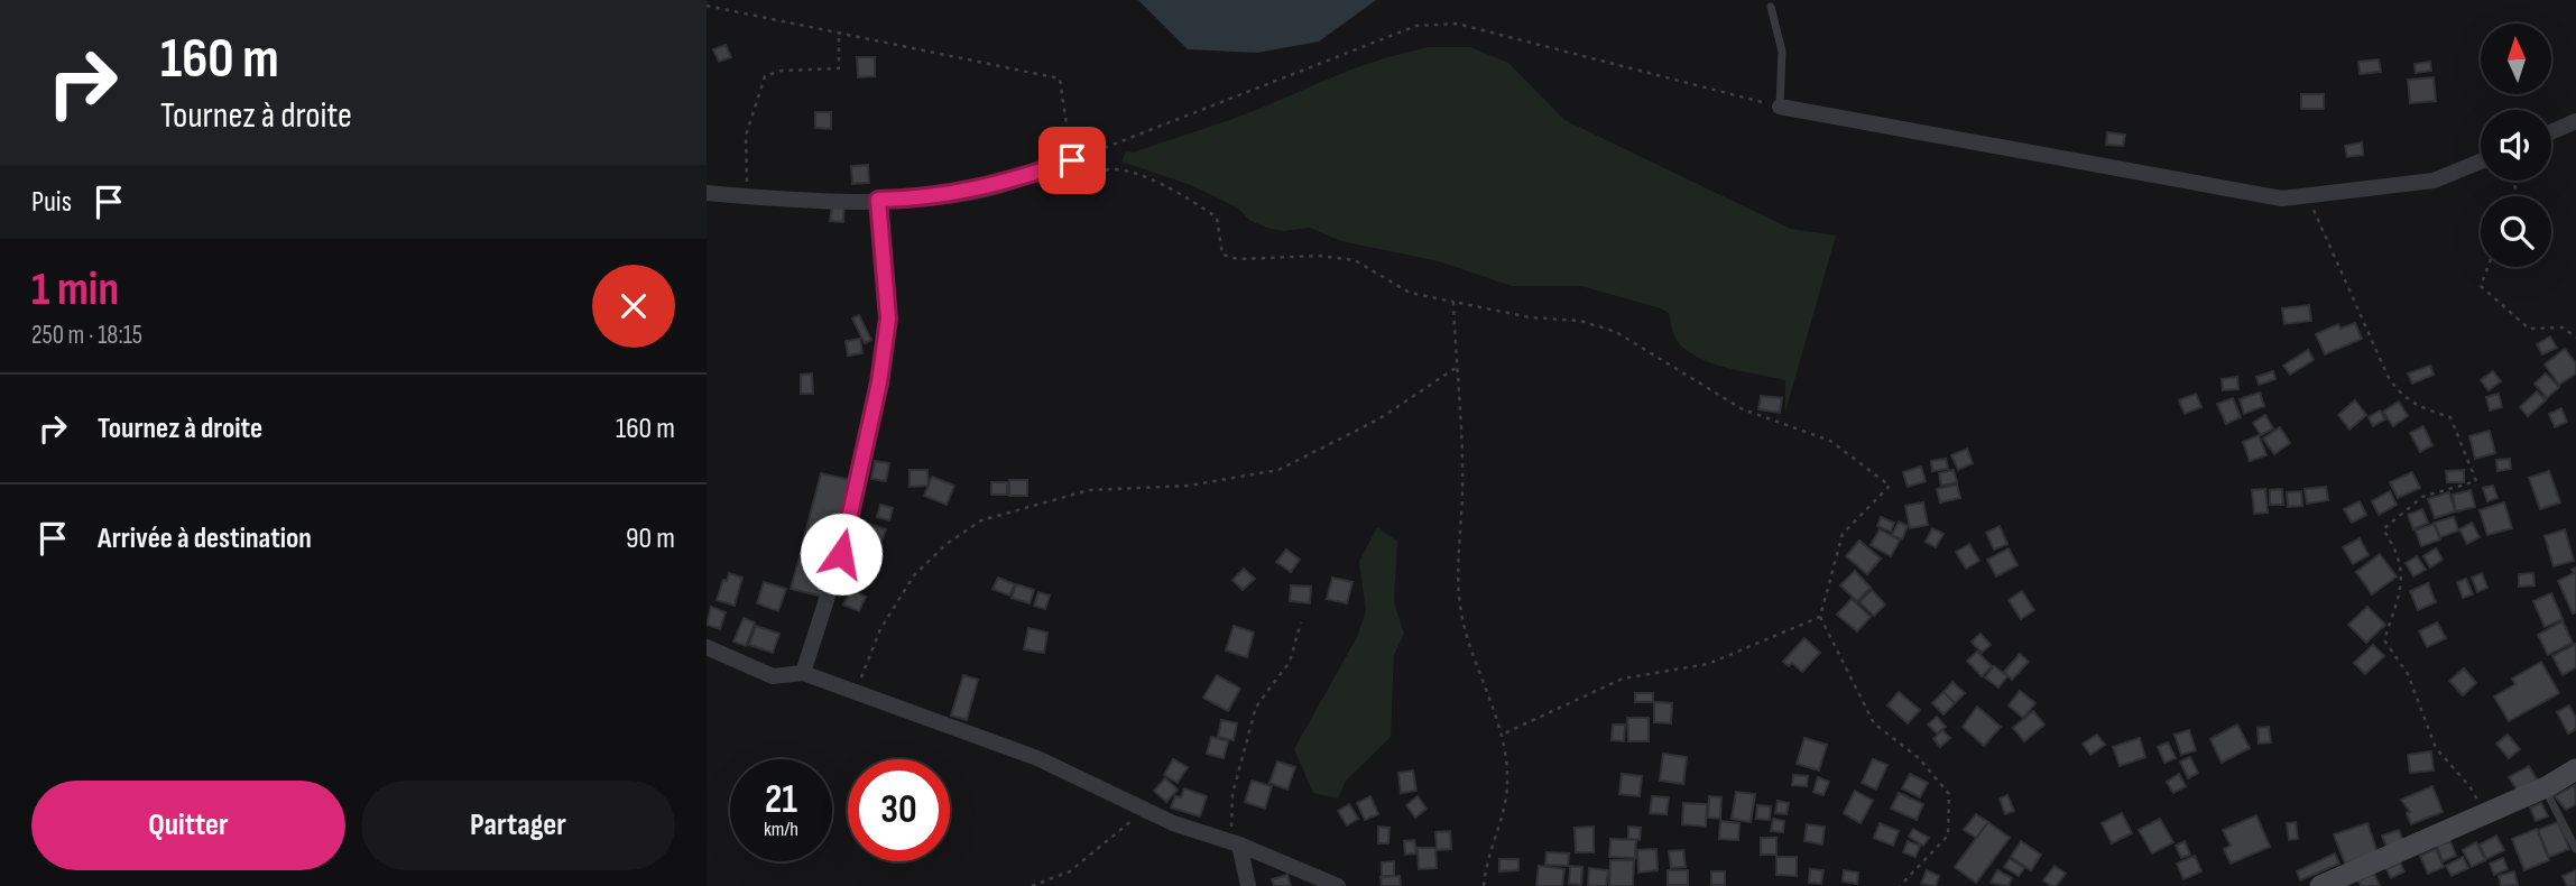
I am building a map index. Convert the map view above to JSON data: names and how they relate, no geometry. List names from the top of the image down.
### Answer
{
  "north": "top",
  "page": {
    "turn": ["160 m", "Tournez à droite"],
    "then": "Puis",
    "heading": ["1 min", "250 m · 18:15"],
    "list": [
      {
        "name": "Tournez à droite",
        "value": "160 m"
      },
      {
        "name": "Arrivée à destination",
        "value": "90 m"
      }
    ],
    "speed": "21 km/h",
    "limit": "30",
    "buttons": ["Quitter", "Partager"]
  }
}
